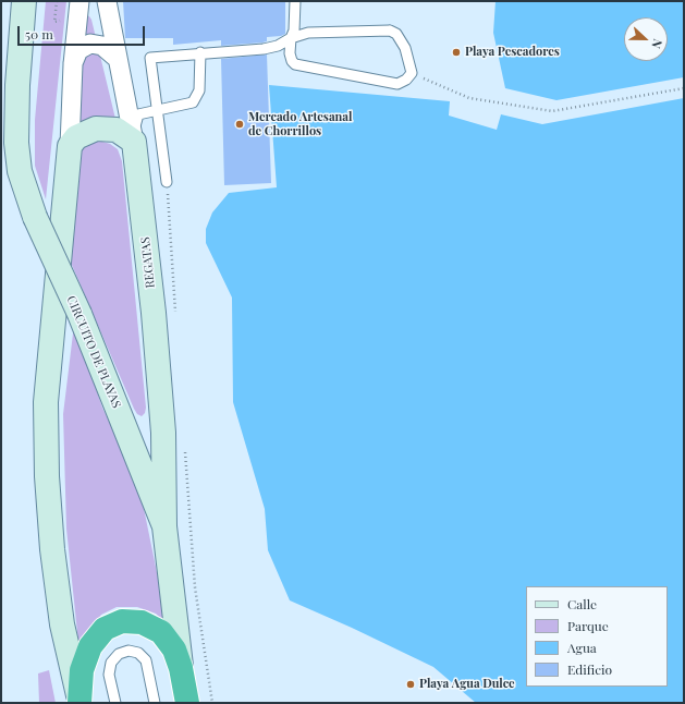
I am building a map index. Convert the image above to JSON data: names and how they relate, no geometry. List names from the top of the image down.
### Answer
{
  "streets": {
    "highway": ["CIRCUITO DE PLAYAS"],
    "main road": ["REGATAS"]
  },
  "crossings": [
    ["REGATAS", "CIRCUITO DE PLAYAS"]
  ],
  "places": ["Playa Pescadores", "Mercado Artesanal de Chorrillos", "Playa Agua Dulce"],
  "legend": [
    "Calle",
    "Parque",
    "Agua",
    "Edificio"
  ],
  "scale_bar": "50 m",
  "north": "right"
}
